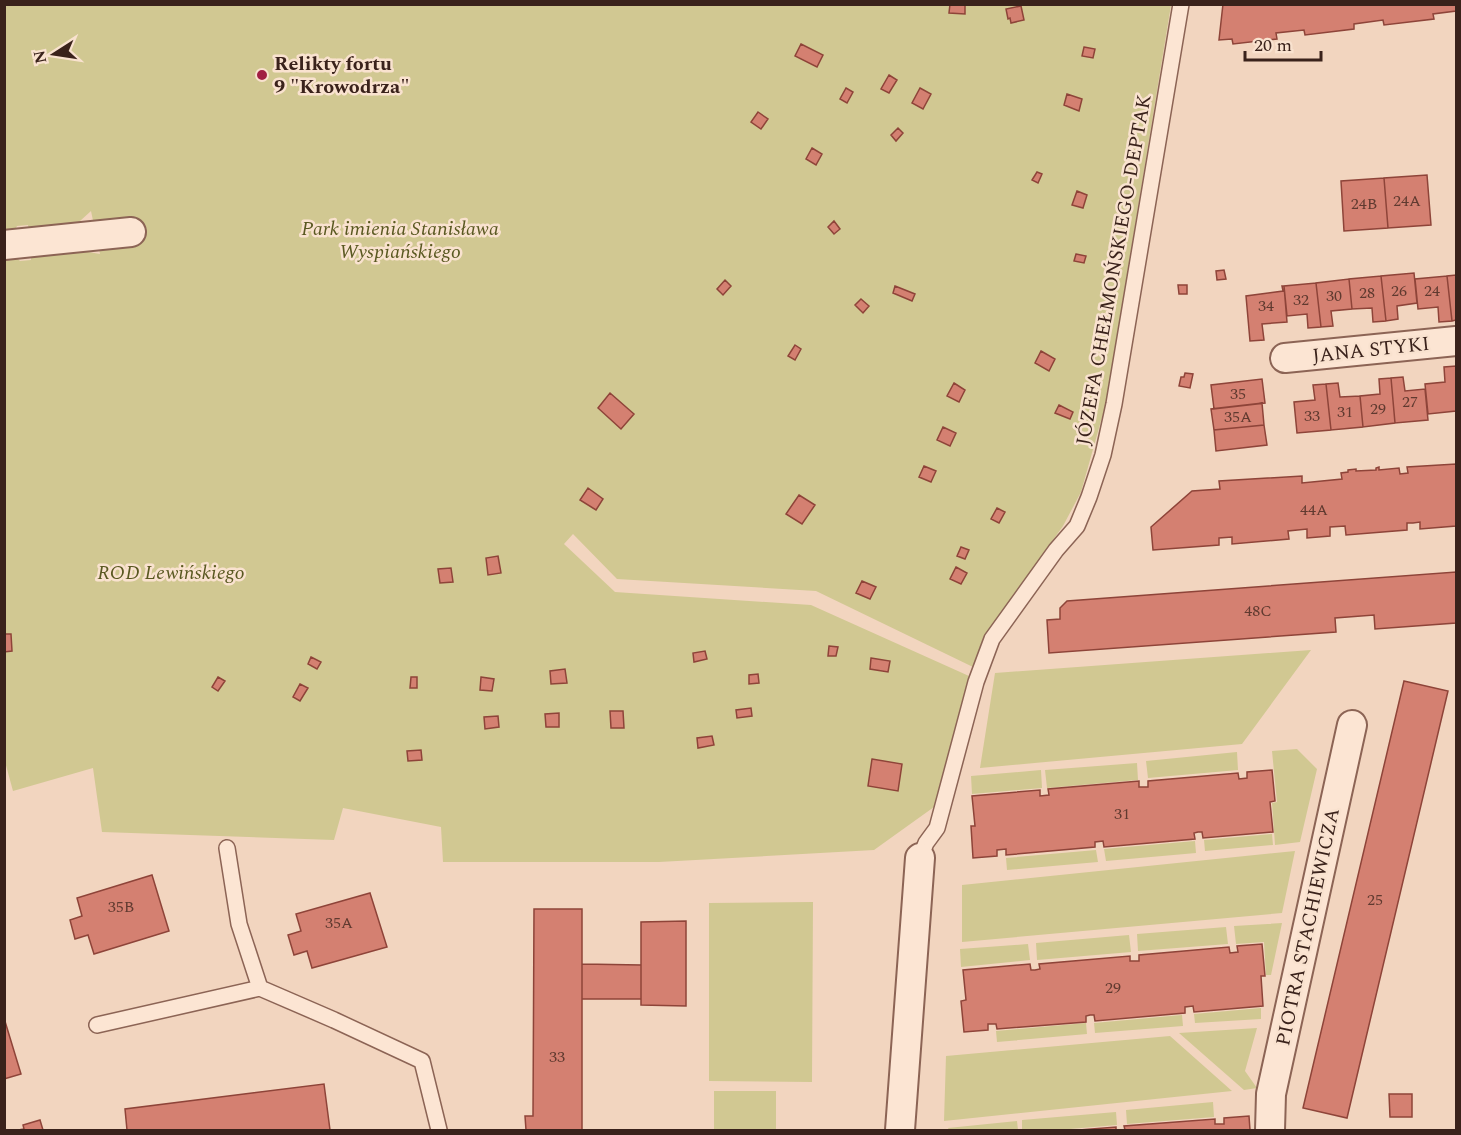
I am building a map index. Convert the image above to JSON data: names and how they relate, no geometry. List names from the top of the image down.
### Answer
{
  "streets": {
    "street": ["JANA STYKI", "PIOTRA STACHIEWICZA"],
    "lane": ["JÓZEFA CHEŁMOŃSKIEGO-DEPTAK"]
  },
  "parks": ["Park imienia Stanisława Wyspiańskiego", "ROD Lewińskiego"],
  "places": ["Relikty fortu 9 \"Krowodrza\""],
  "house_numbers": [
    "24A",
    "24B",
    "26",
    "24",
    "28",
    "30",
    "32",
    "34",
    "35",
    "27",
    "29",
    "31",
    "33",
    "35A",
    "44A",
    "48C",
    "31",
    "25",
    "35B",
    "35A",
    "29",
    "33"
  ],
  "scale_bar": "20 m",
  "north": "left"
}
